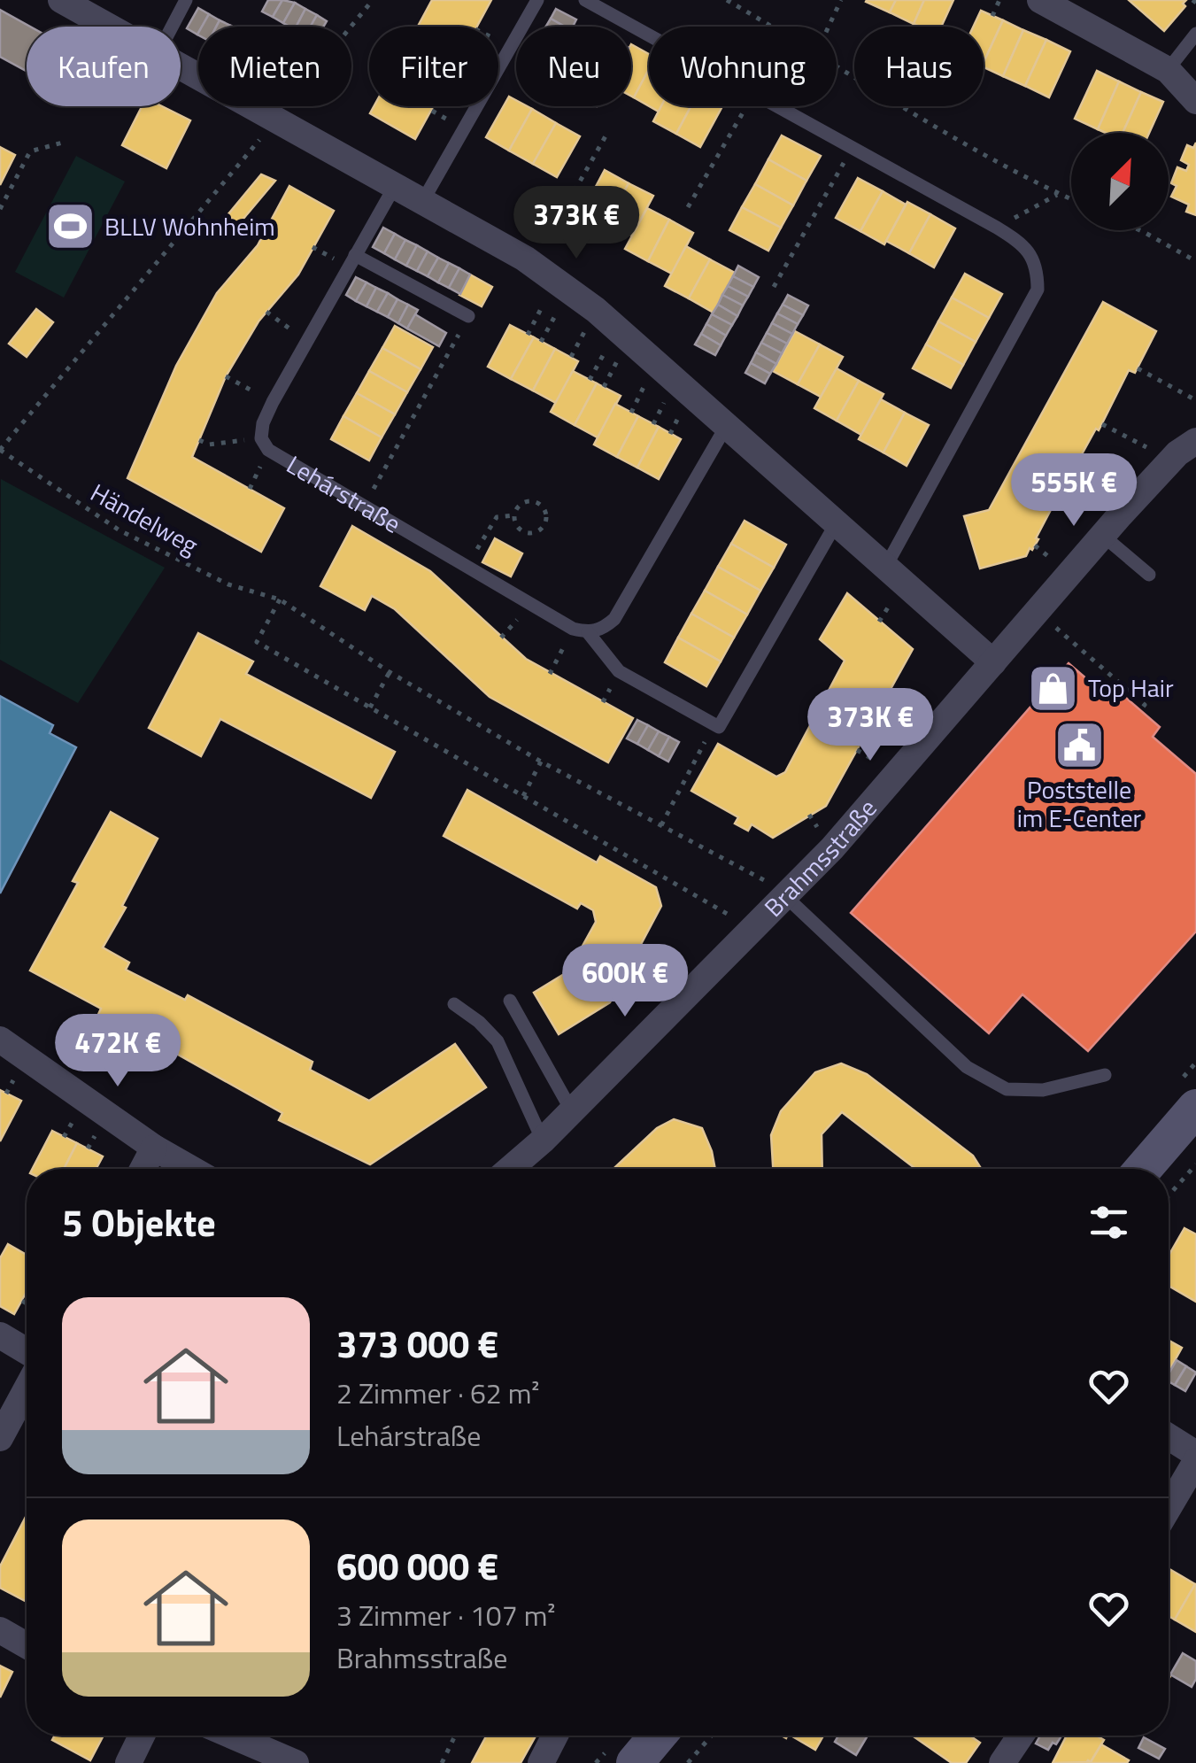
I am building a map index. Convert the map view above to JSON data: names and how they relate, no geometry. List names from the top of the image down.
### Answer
{
  "streets": {
    "street": ["Brahmsstraße"],
    "lane": ["Lehárstraße"],
    "path": ["Händelweg"]
  },
  "crossings": [
    ["Händelweg", "Brahmsstraße"]
  ],
  "places": {
    "sports": ["BLLV Wohnheim"],
    "shop": ["Top Hair"],
    "public building": ["Poststelle im E-Center"]
  },
  "north": "top right",
  "page": {
    "chip": [
      "Kaufen",
      "Mieten",
      "Filter",
      "Neu",
      "Wohnung",
      "Haus"
    ],
    "price": [
      "373K €",
      "555K €",
      "373K €",
      "600K €",
      "472K €"
    ],
    "heading": "5 Objekte",
    "list": [
      {
        "name": "373 000 €",
        "note": "2 Zimmer · 62 m² · Lehárstraße"
      },
      {
        "name": "600 000 €",
        "note": "3 Zimmer · 107 m² · Brahmsstraße"
      }
    ]
  }
}
